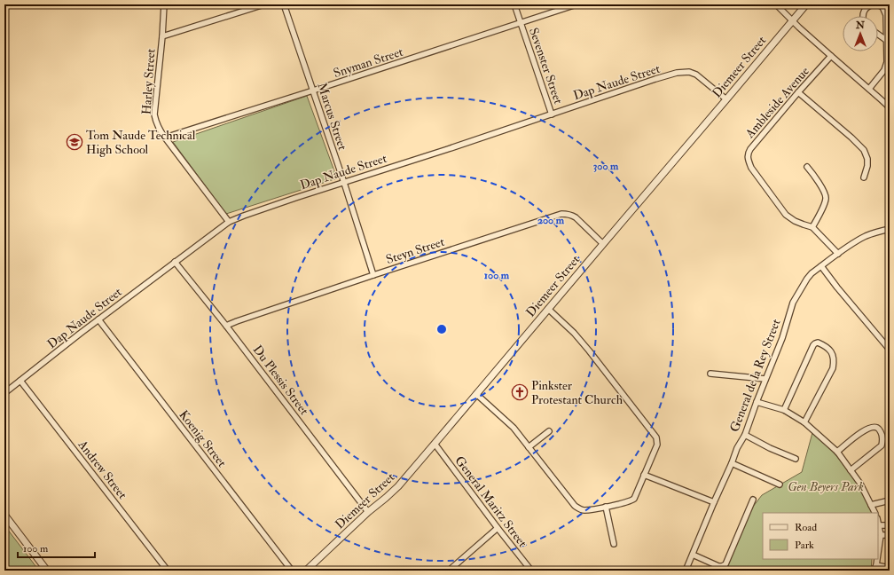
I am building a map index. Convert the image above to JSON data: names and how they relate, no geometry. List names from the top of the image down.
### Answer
{
  "streets": {
    "street": [
      "Snyman Street",
      "Sevenster Street",
      "Diemeer Street",
      "Harley Street",
      "Dap Naude Street",
      "Ambleside Avenue",
      "Marcus Street",
      "Steyn Street",
      "General de la Rey Street",
      "Du Plessis Street",
      "Koenig Street",
      "Andrew Street",
      "General Maritz Street"
    ]
  },
  "crossings": [
    ["Snyman Street", "Sevenster Street"],
    ["Snyman Street", "Harley Street"],
    ["Snyman Street", "Marcus Street"],
    ["Sevenster Street", "Dap Naude Street"],
    ["Diemeer Street", "Dap Naude Street"],
    ["Diemeer Street", "Steyn Street"],
    ["Diemeer Street", "Du Plessis Street"],
    ["Diemeer Street", "General Maritz Street"],
    ["Harley Street", "Dap Naude Street"],
    ["Dap Naude Street", "Marcus Street"],
    ["Dap Naude Street", "Du Plessis Street"],
    ["Dap Naude Street", "Koenig Street"],
    ["Dap Naude Street", "Andrew Street"],
    ["Ambleside Avenue", "General de la Rey Street"],
    ["Marcus Street", "Steyn Street"],
    ["Steyn Street", "Du Plessis Street"]
  ],
  "parks": ["Gen Beyers Park"],
  "places": {
    "school or university": ["Tom Naude Technical High School"],
    "church": ["Pinkster Protestant Church"]
  },
  "legend": ["Road", "Park"],
  "scale_bar": "100 m",
  "north": "top",
  "rings": ["300 m", "200 m", "100 m"]
}
